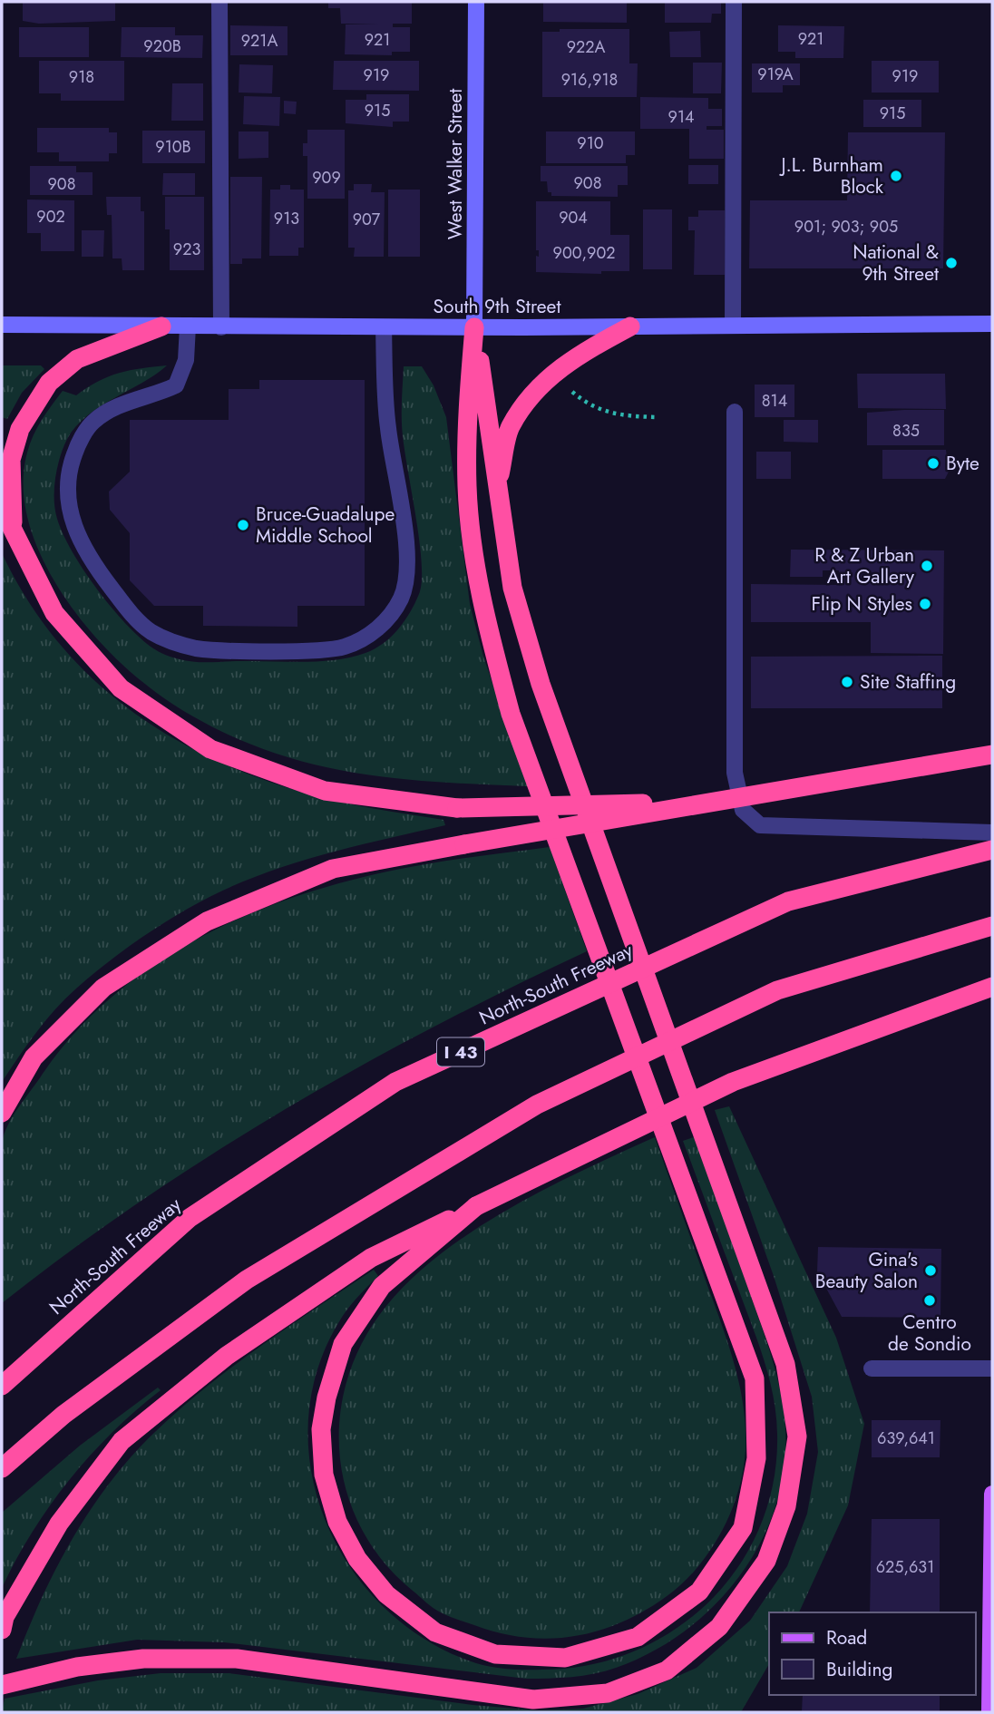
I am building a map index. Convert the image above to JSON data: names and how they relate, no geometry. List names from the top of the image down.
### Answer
{
  "streets": {
    "highway": ["North-South Freeway", "I 43"],
    "street": ["West Walker Street", "South 9th Street"]
  },
  "crossings": [
    ["West Walker Street", "South 9th Street"]
  ],
  "places": [
    "J.L. Burnham Block",
    "National & 9th Street",
    "Byte",
    "Bruce-Guadalupe Middle School",
    "R & Z Urban Art Gallery",
    "Flip N Styles",
    "Site Staffing",
    "Gina's Beauty Salon",
    "Centro de Sondio"
  ],
  "house_numbers": [
    "921",
    "921",
    "921A",
    "920B",
    "922A",
    "919A",
    "919",
    "919",
    "918",
    "916,918",
    "915",
    "915",
    "914",
    "910",
    "910B",
    "909",
    "908",
    "908",
    "902",
    "904",
    "913",
    "907",
    "901; 903; 905",
    "923",
    "900,902",
    "814",
    "835",
    "639,641",
    "625,631"
  ],
  "legend": ["Road", "Building"]
}
